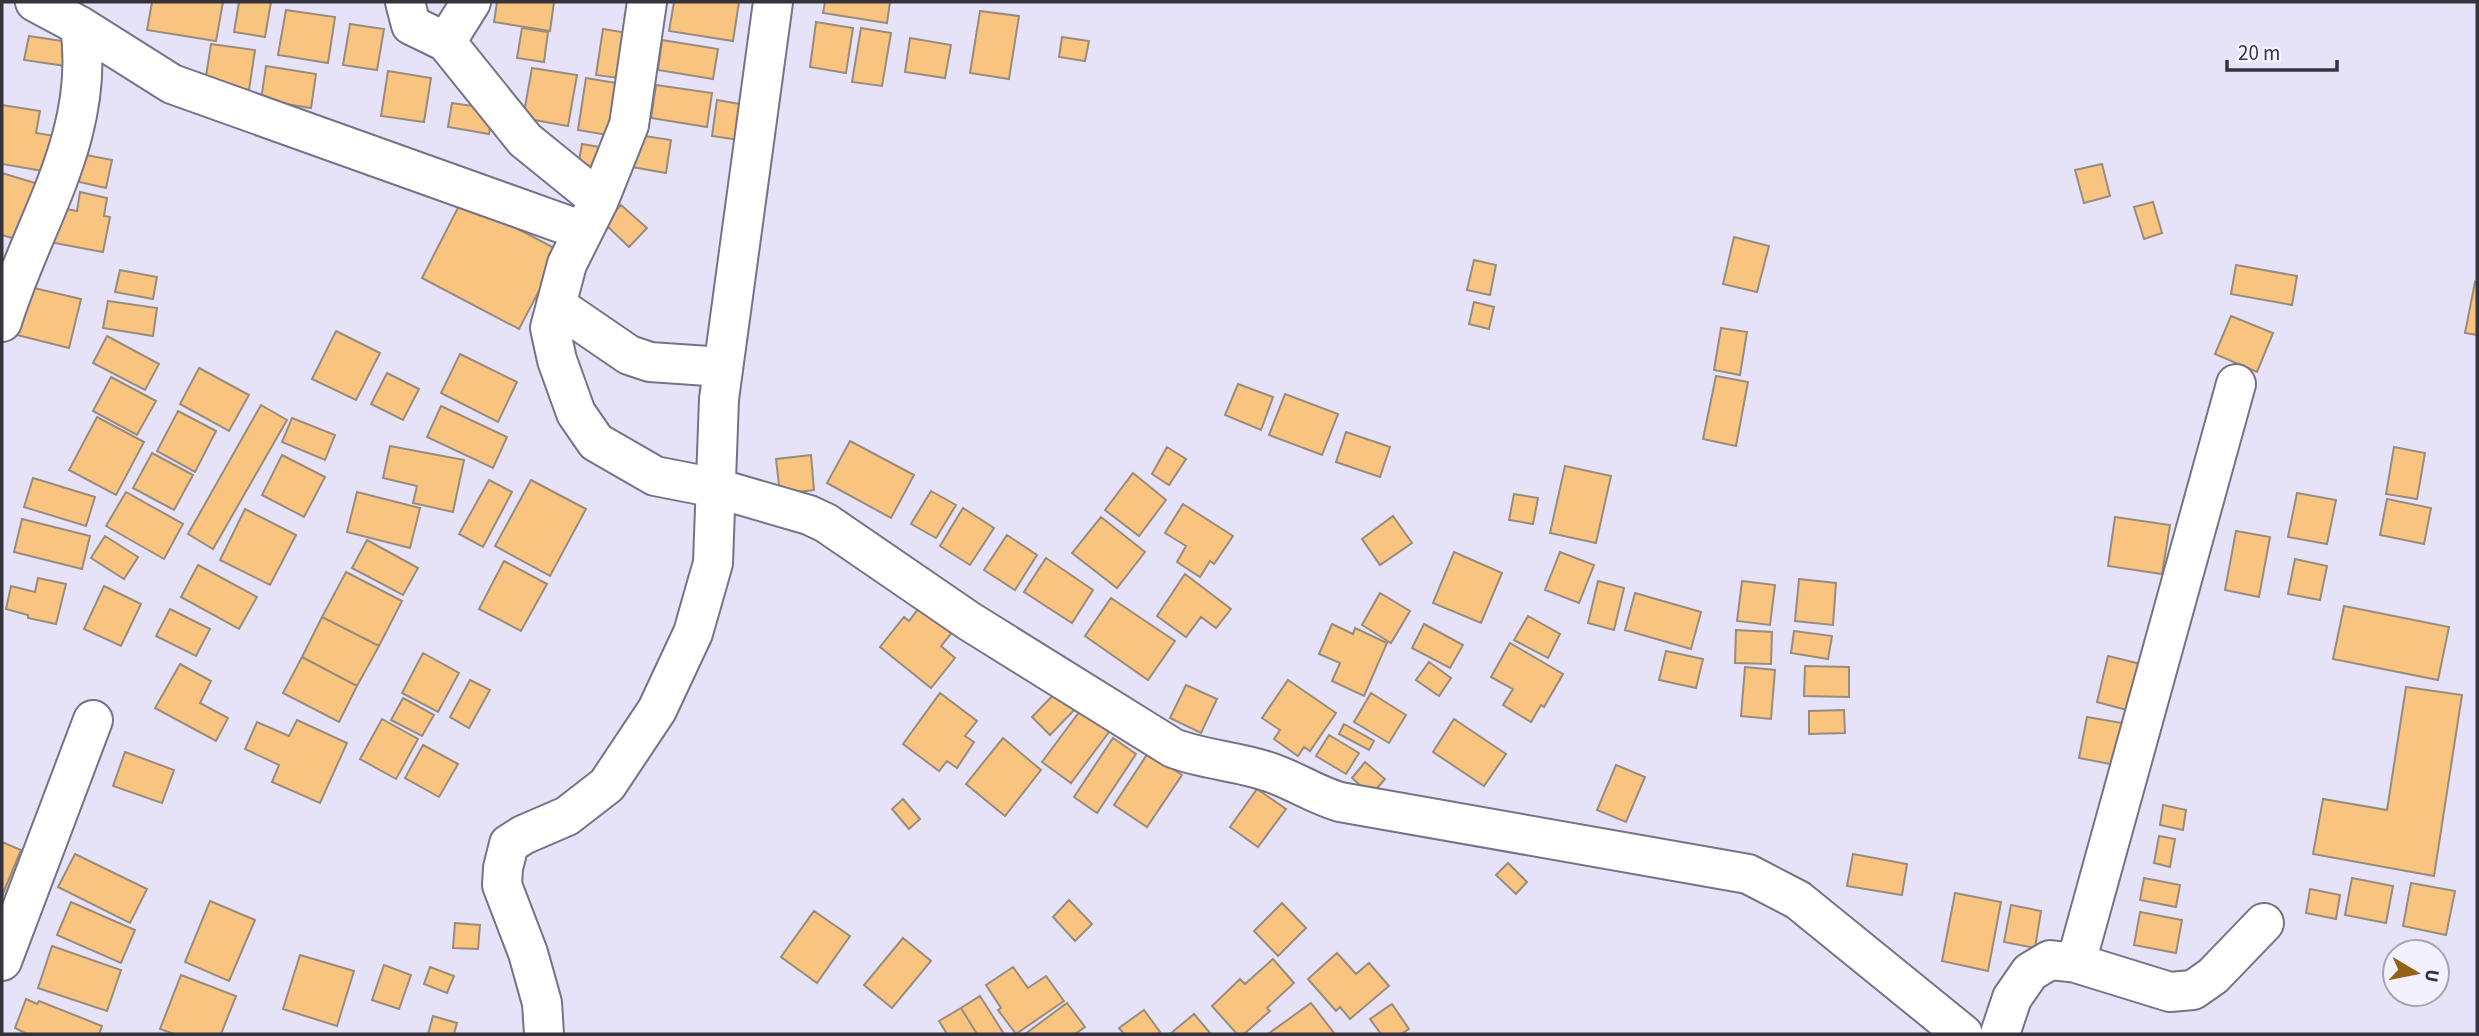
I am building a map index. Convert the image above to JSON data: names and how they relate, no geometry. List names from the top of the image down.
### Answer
{
  "scale_bar": "20 m",
  "north": "right"
}
